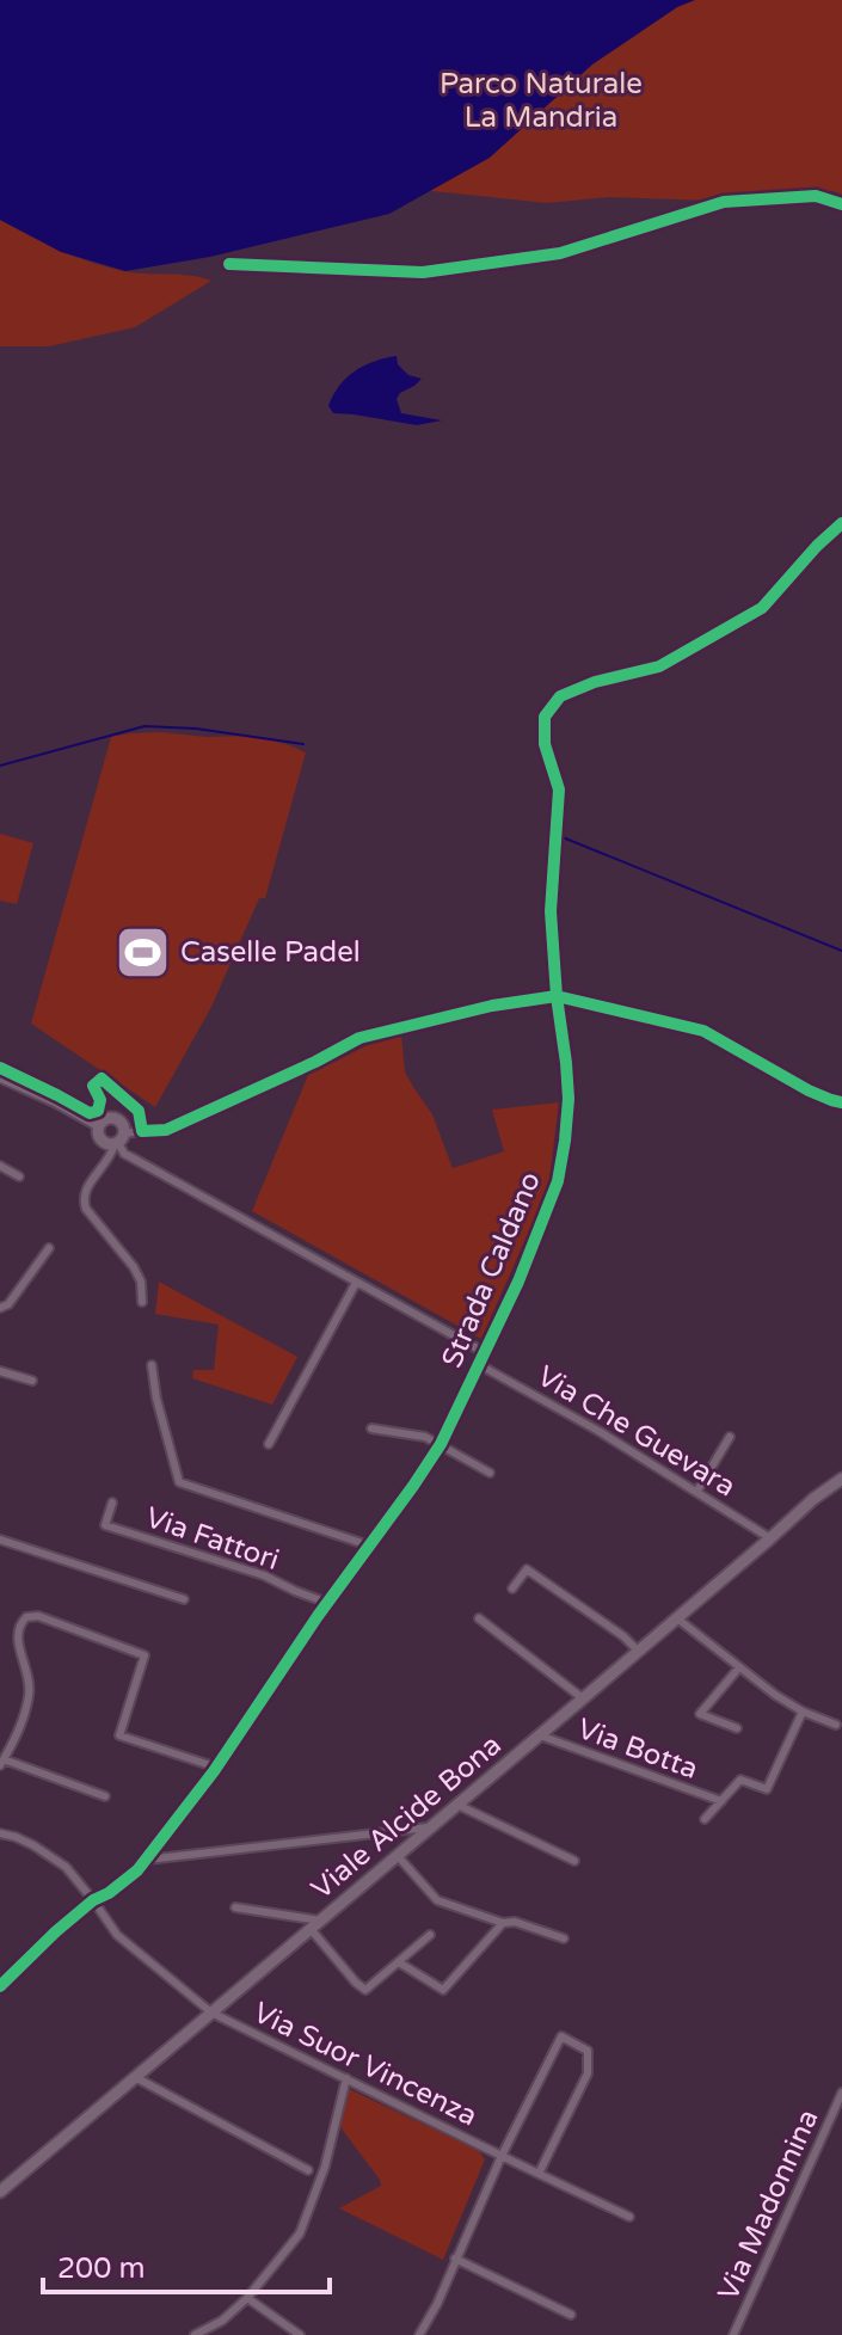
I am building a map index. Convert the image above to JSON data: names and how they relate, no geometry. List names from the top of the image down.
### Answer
{
  "streets": {
    "street": [
      "Strada Caldano",
      "Via Che Guevara",
      "Via Fattori",
      "Via Botta",
      "Viale Alcide Bona",
      "Via Suor Vincenza",
      "Via Madonnina"
    ]
  },
  "crossings": [
    ["Strada Caldano", "Via Che Guevara"],
    ["Strada Caldano", "Via Fattori"],
    ["Strada Caldano", "Via Suor Vincenza"],
    ["Via Che Guevara", "Viale Alcide Bona"],
    ["Via Botta", "Viale Alcide Bona"],
    ["Viale Alcide Bona", "Via Suor Vincenza"]
  ],
  "parks": ["Parco Naturale La Mandria"],
  "places": {
    "sports": ["Caselle Padel"]
  },
  "scale_bar": "200 m"
}
